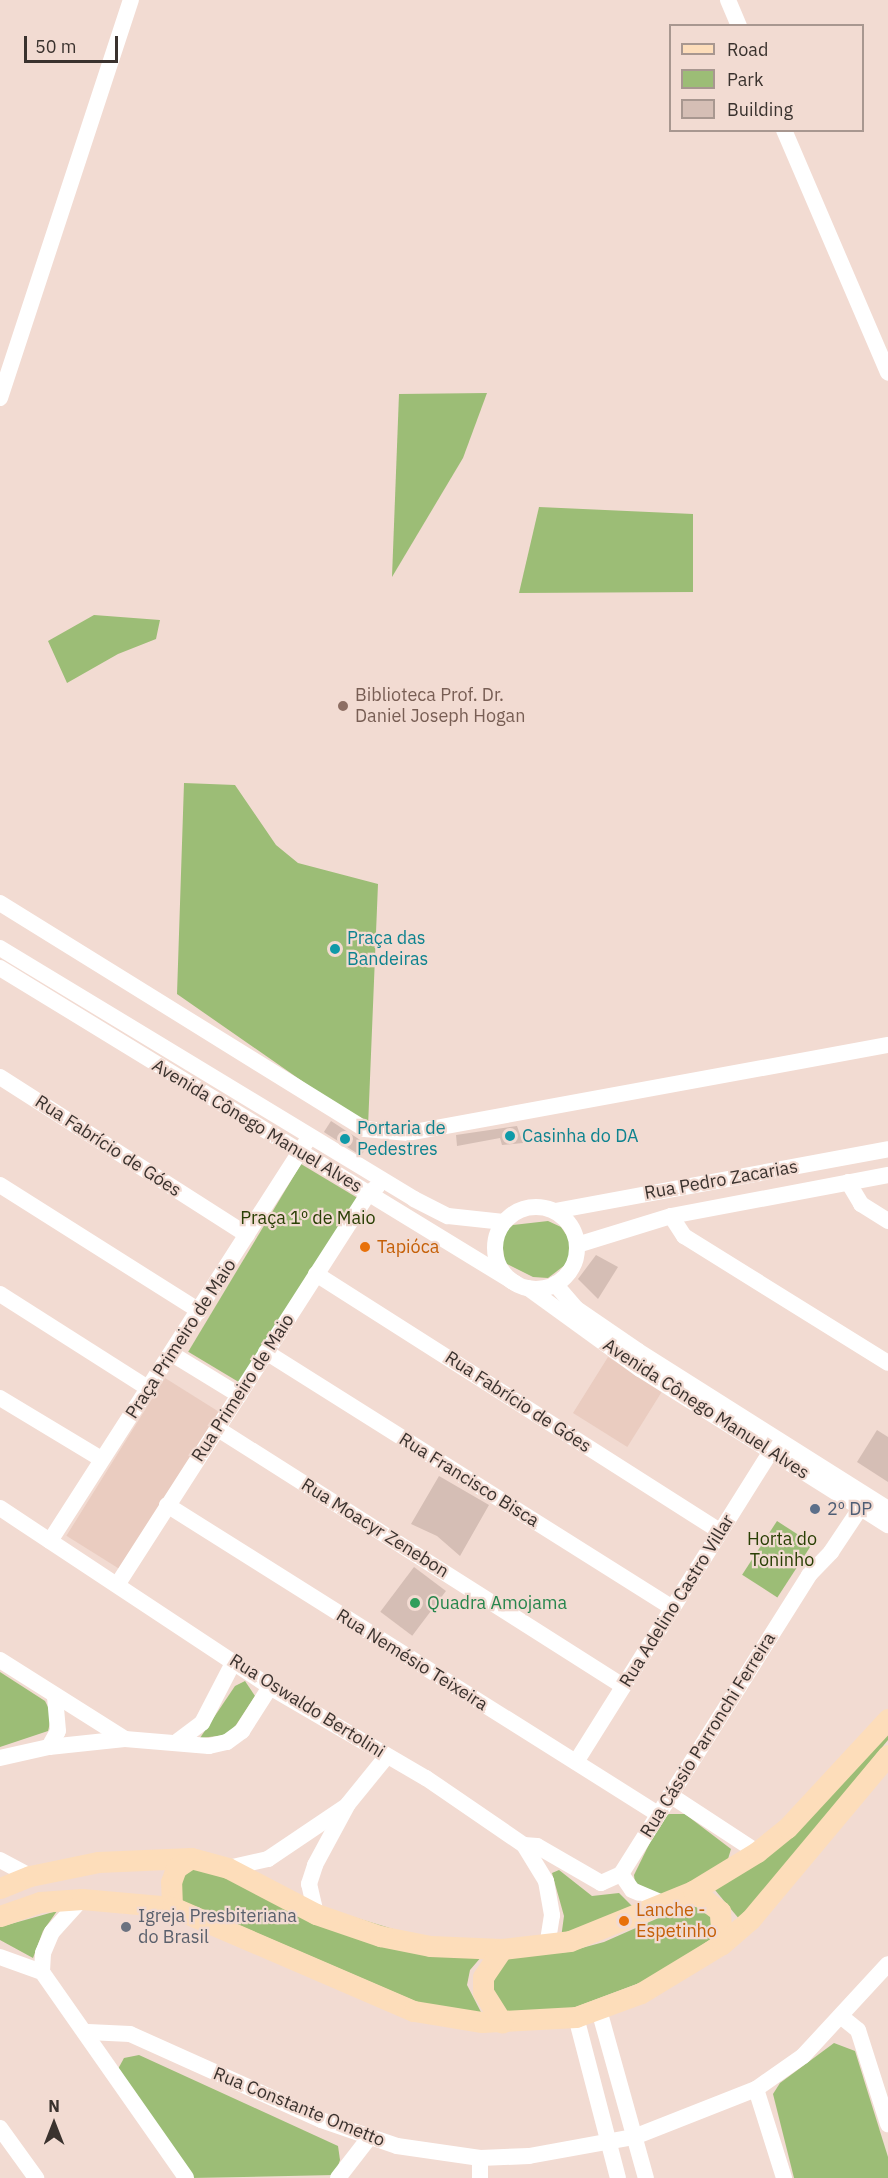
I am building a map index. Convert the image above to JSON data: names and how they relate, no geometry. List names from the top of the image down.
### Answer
{
  "streets": {
    "street": [
      "Avenida Cônego Manuel Alves",
      "Rua Fabrício de Góes",
      "Rua Pedro Zacarias",
      "Praça Primeiro de Maio",
      "Rua Primeiro de Maio",
      "Rua Francisco Bisca",
      "Rua Moacyr Zenebon",
      "Rua Adelino Castro Villar",
      "Rua Nemésio Teixeira",
      "Rua Oswaldo Bertolini",
      "Rua Cássio Parronchi Ferreira",
      "Rua Constante Ometto"
    ]
  },
  "crossings": [
    ["Avenida Cônego Manuel Alves", "Rua Pedro Zacarias"],
    ["Avenida Cônego Manuel Alves", "Praça Primeiro de Maio"],
    ["Avenida Cônego Manuel Alves", "Rua Primeiro de Maio"],
    ["Avenida Cônego Manuel Alves", "Rua Adelino Castro Villar"],
    ["Avenida Cônego Manuel Alves", "Rua Cássio Parronchi Ferreira"],
    ["Rua Fabrício de Góes", "Praça Primeiro de Maio"],
    ["Rua Fabrício de Góes", "Rua Primeiro de Maio"],
    ["Rua Fabrício de Góes", "Rua Adelino Castro Villar"],
    ["Praça Primeiro de Maio", "Rua Oswaldo Bertolini"],
    ["Rua Primeiro de Maio", "Rua Francisco Bisca"],
    ["Rua Primeiro de Maio", "Rua Moacyr Zenebon"],
    ["Rua Primeiro de Maio", "Rua Nemésio Teixeira"],
    ["Rua Primeiro de Maio", "Rua Oswaldo Bertolini"],
    ["Rua Francisco Bisca", "Rua Adelino Castro Villar"],
    ["Rua Moacyr Zenebon", "Rua Adelino Castro Villar"],
    ["Rua Adelino Castro Villar", "Rua Nemésio Teixeira"],
    ["Rua Nemésio Teixeira", "Rua Cássio Parronchi Ferreira"]
  ],
  "parks": ["Praça 1º de Maio", "Horta do Toninho"],
  "places": [
    "Biblioteca Prof. Dr. Daniel Joseph Hogan",
    "Praça das Bandeiras",
    "Casinha do DA",
    "Portaria de Pedestres",
    "Tapióca",
    "2º DP",
    "Quadra Amojama",
    "Lanche - Espetinho",
    "Igreja Presbiteriana do Brasil"
  ],
  "legend": ["Road", "Park", "Building"],
  "scale_bar": "50 m",
  "north": "top"
}
